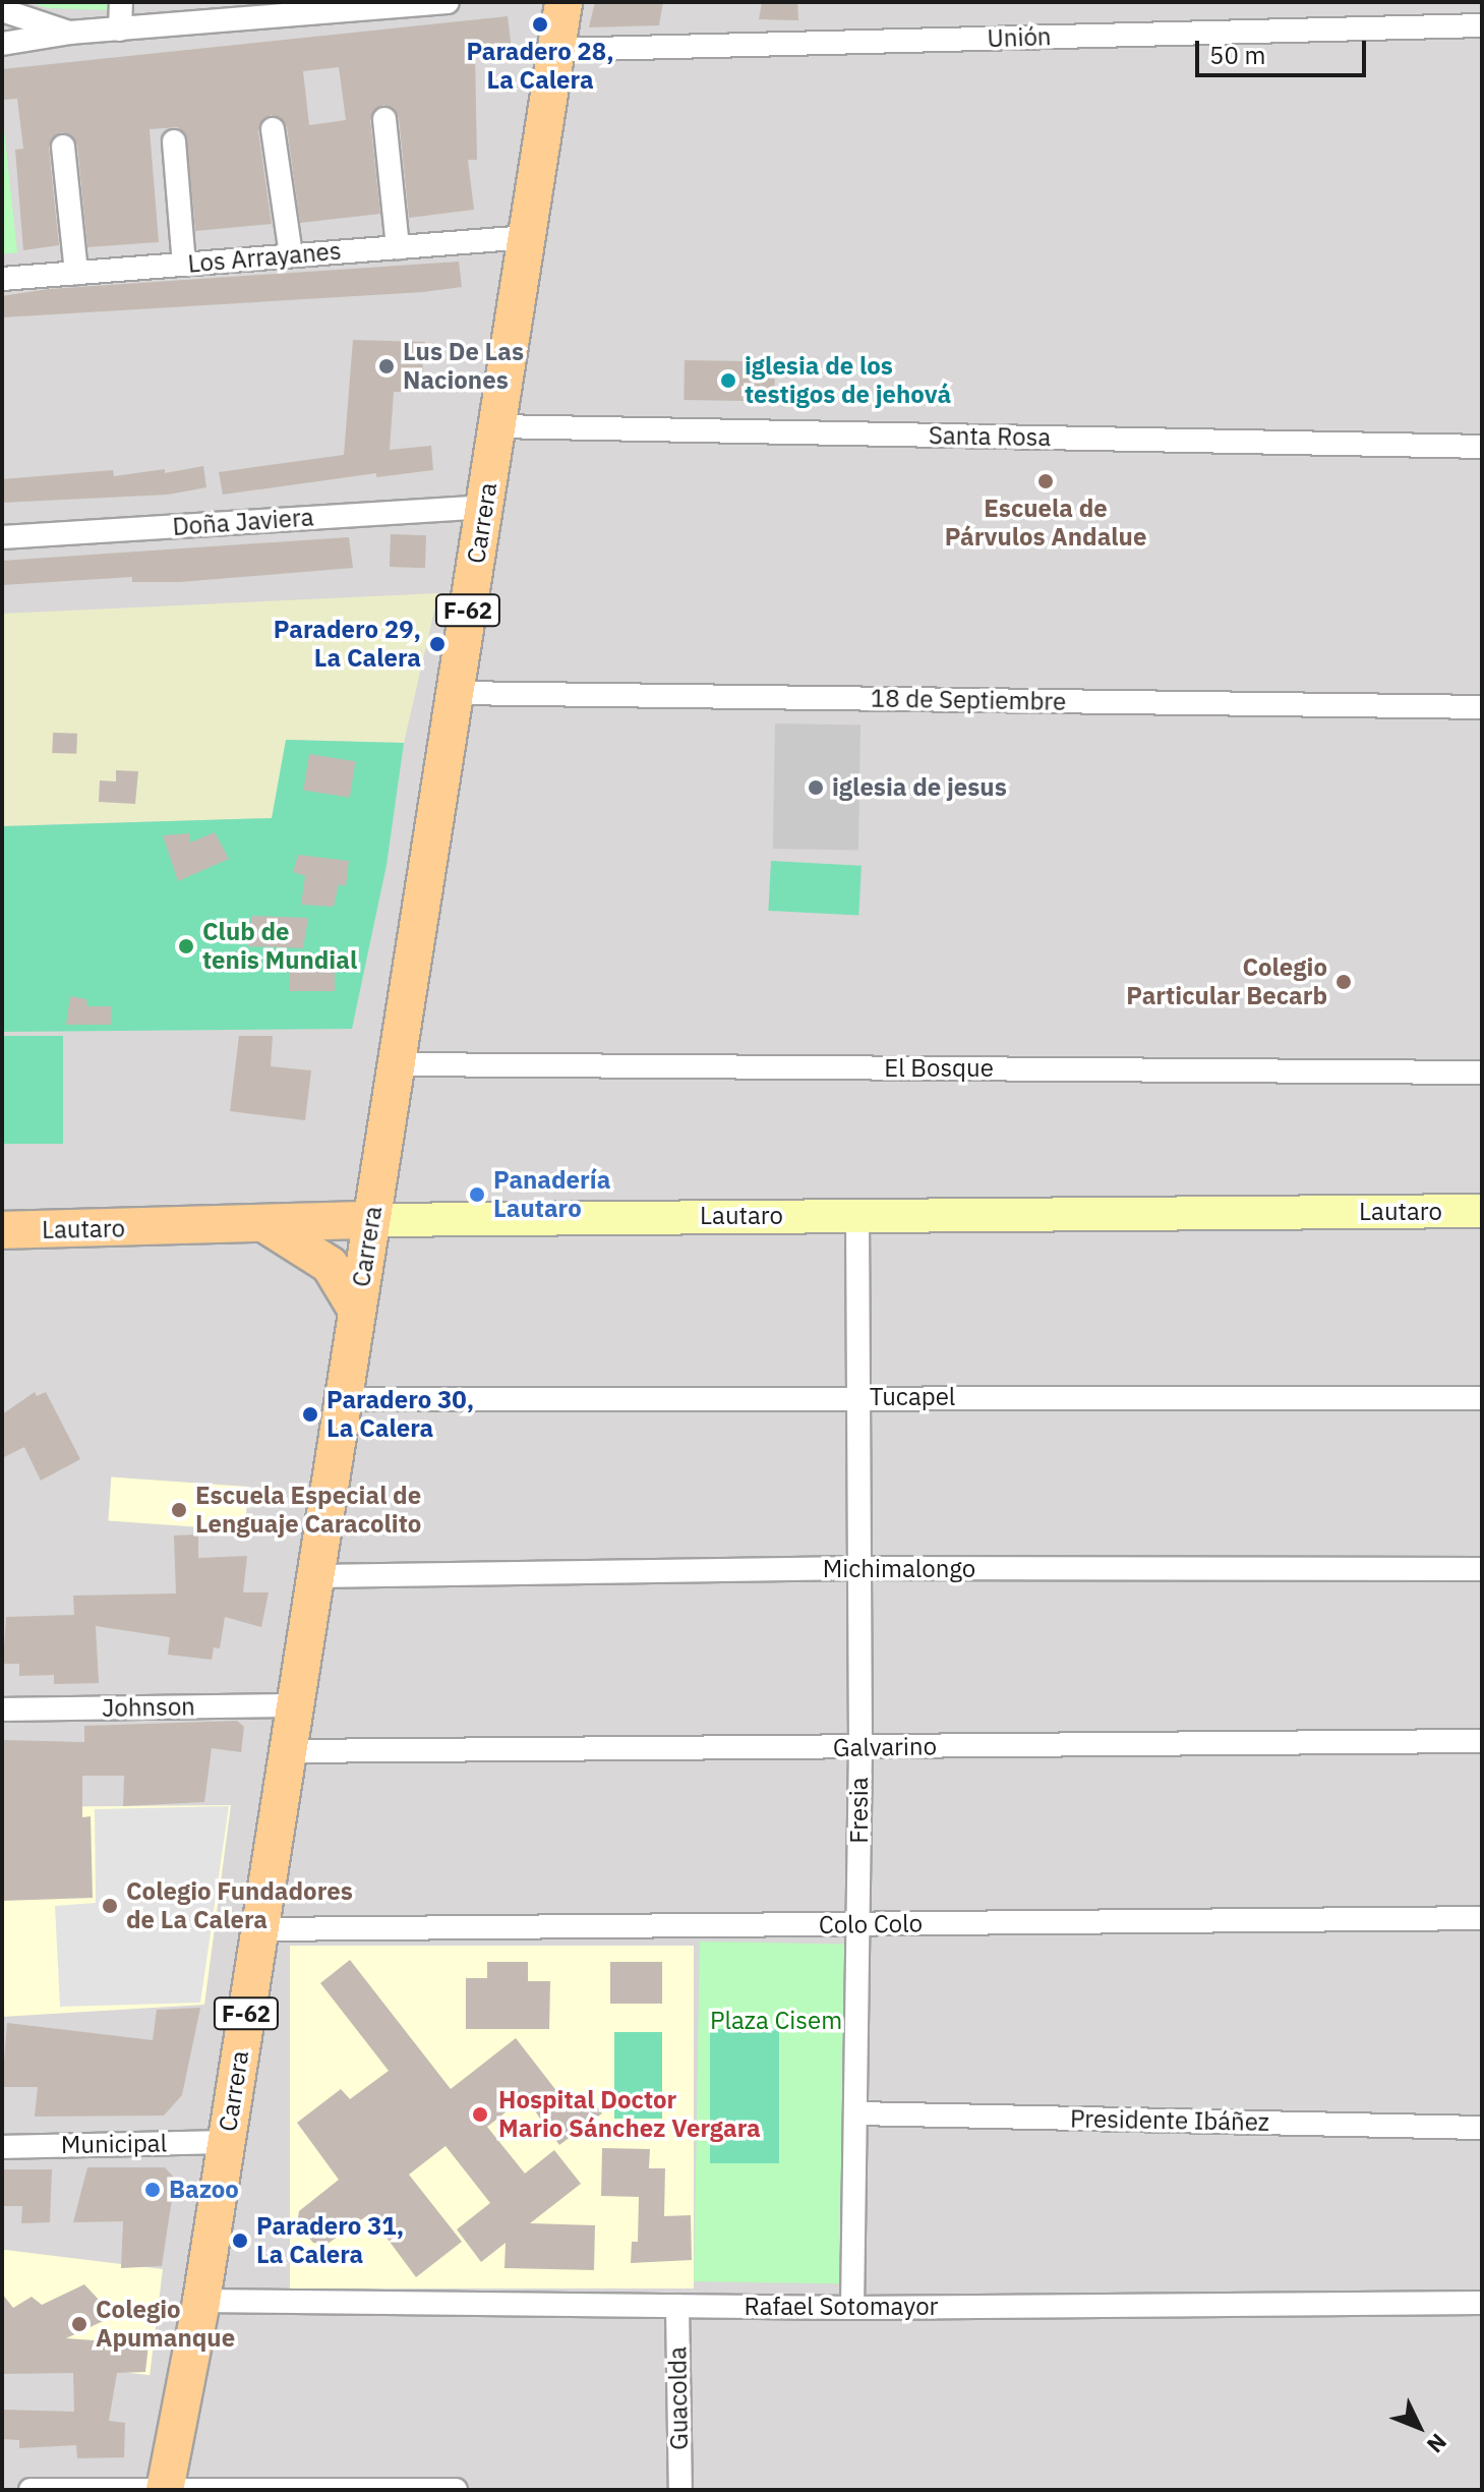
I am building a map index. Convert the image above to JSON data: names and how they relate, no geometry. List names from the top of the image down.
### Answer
{
  "streets": {
    "main road": ["Carrera", "F-62", "Lautaro"],
    "street": [
      "Unión",
      "Los Arrayanes",
      "Santa Rosa",
      "Doña Javiera",
      "18 de Septiembre",
      "El Bosque",
      "Tucapel",
      "Michimalongo",
      "Johnson",
      "Galvarino",
      "Fresia",
      "Colo Colo",
      "Presidente Ibáñez",
      "Municipal",
      "Rafael Sotomayor",
      "Guacolda"
    ]
  },
  "crossings": [
    ["Unión", "Carrera"],
    ["Los Arrayanes", "Carrera"],
    ["Santa Rosa", "Carrera"],
    ["Doña Javiera", "Carrera"],
    ["Carrera", "18 de Septiembre"],
    ["Carrera", "El Bosque"],
    ["Carrera", "Lautaro"],
    ["Carrera", "Tucapel"],
    ["Carrera", "Michimalongo"],
    ["Carrera", "Johnson"],
    ["Carrera", "Galvarino"],
    ["Carrera", "Colo Colo"],
    ["Carrera", "Municipal"],
    ["Carrera", "Rafael Sotomayor"],
    ["Lautaro", "Fresia"],
    ["Tucapel", "Fresia"],
    ["Michimalongo", "Fresia"],
    ["Galvarino", "Fresia"],
    ["Fresia", "Colo Colo"],
    ["Fresia", "Presidente Ibáñez"],
    ["Fresia", "Rafael Sotomayor"],
    ["Rafael Sotomayor", "Guacolda"]
  ],
  "parks": ["Plaza Cisem"],
  "places": [
    "Paradero 28, La Calera",
    "Lus De Las Naciones",
    "iglesia de los testigos de jehová",
    "Escuela de Párvulos Andalue",
    "Paradero 29, La Calera",
    "iglesia de jesus",
    "Club de tenis Mundial",
    "Colegio Particular Becarb",
    "Panadería Lautaro",
    "Paradero 30, La Calera",
    "Escuela Especial de Lenguaje Caracolito",
    "Colegio Fundadores de La Calera",
    "Hospital Doctor Mario Sánchez Vergara",
    "Bazoo",
    "Paradero 31, La Calera",
    "Colegio Apumanque"
  ],
  "scale_bar": "50 m",
  "north": "bottom right"
}
